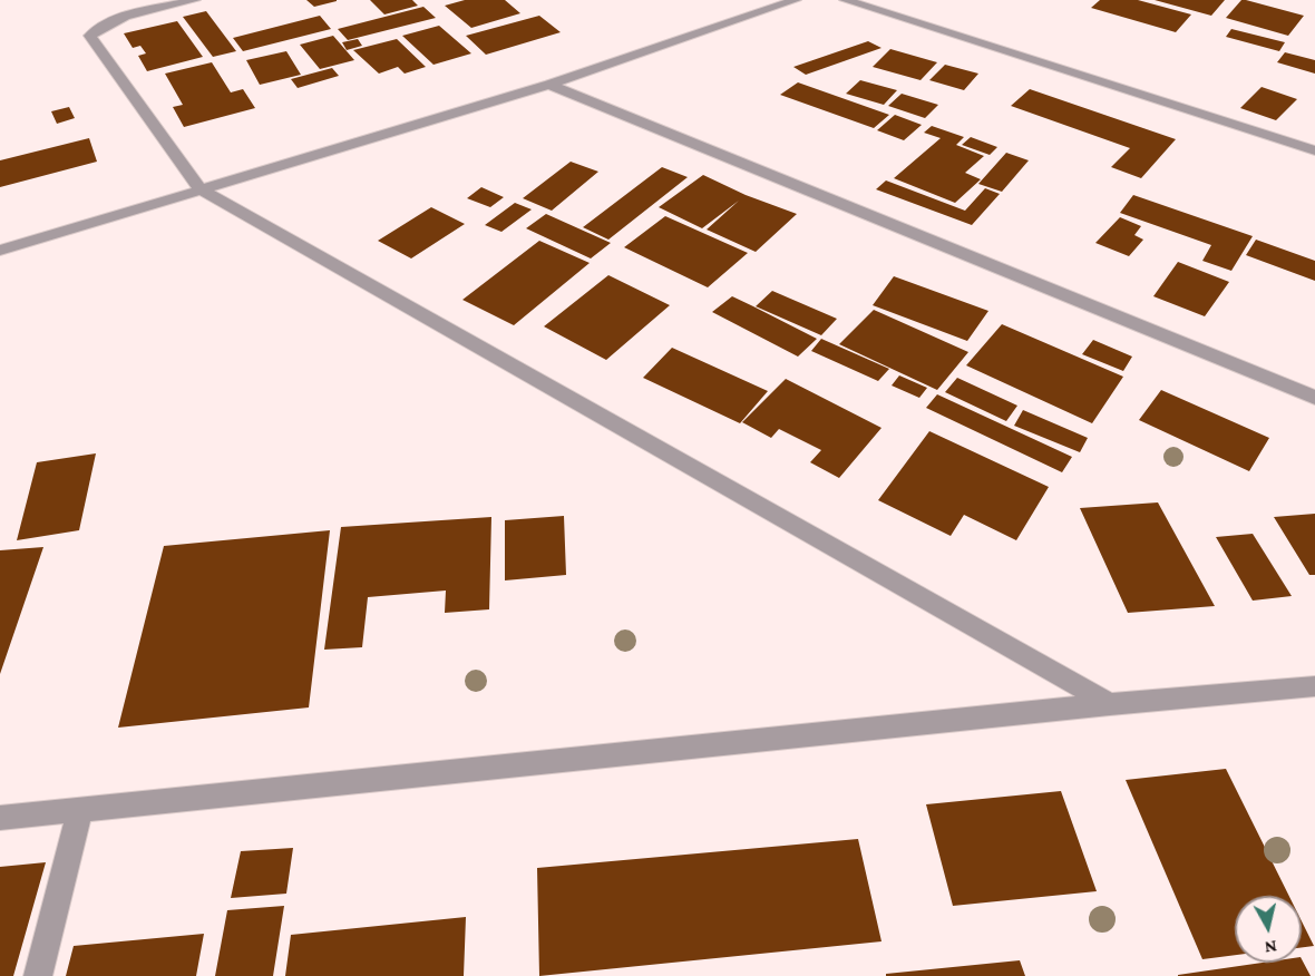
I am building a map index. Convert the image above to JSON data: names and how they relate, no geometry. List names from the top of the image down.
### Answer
{
  "north": "bottom"
}
